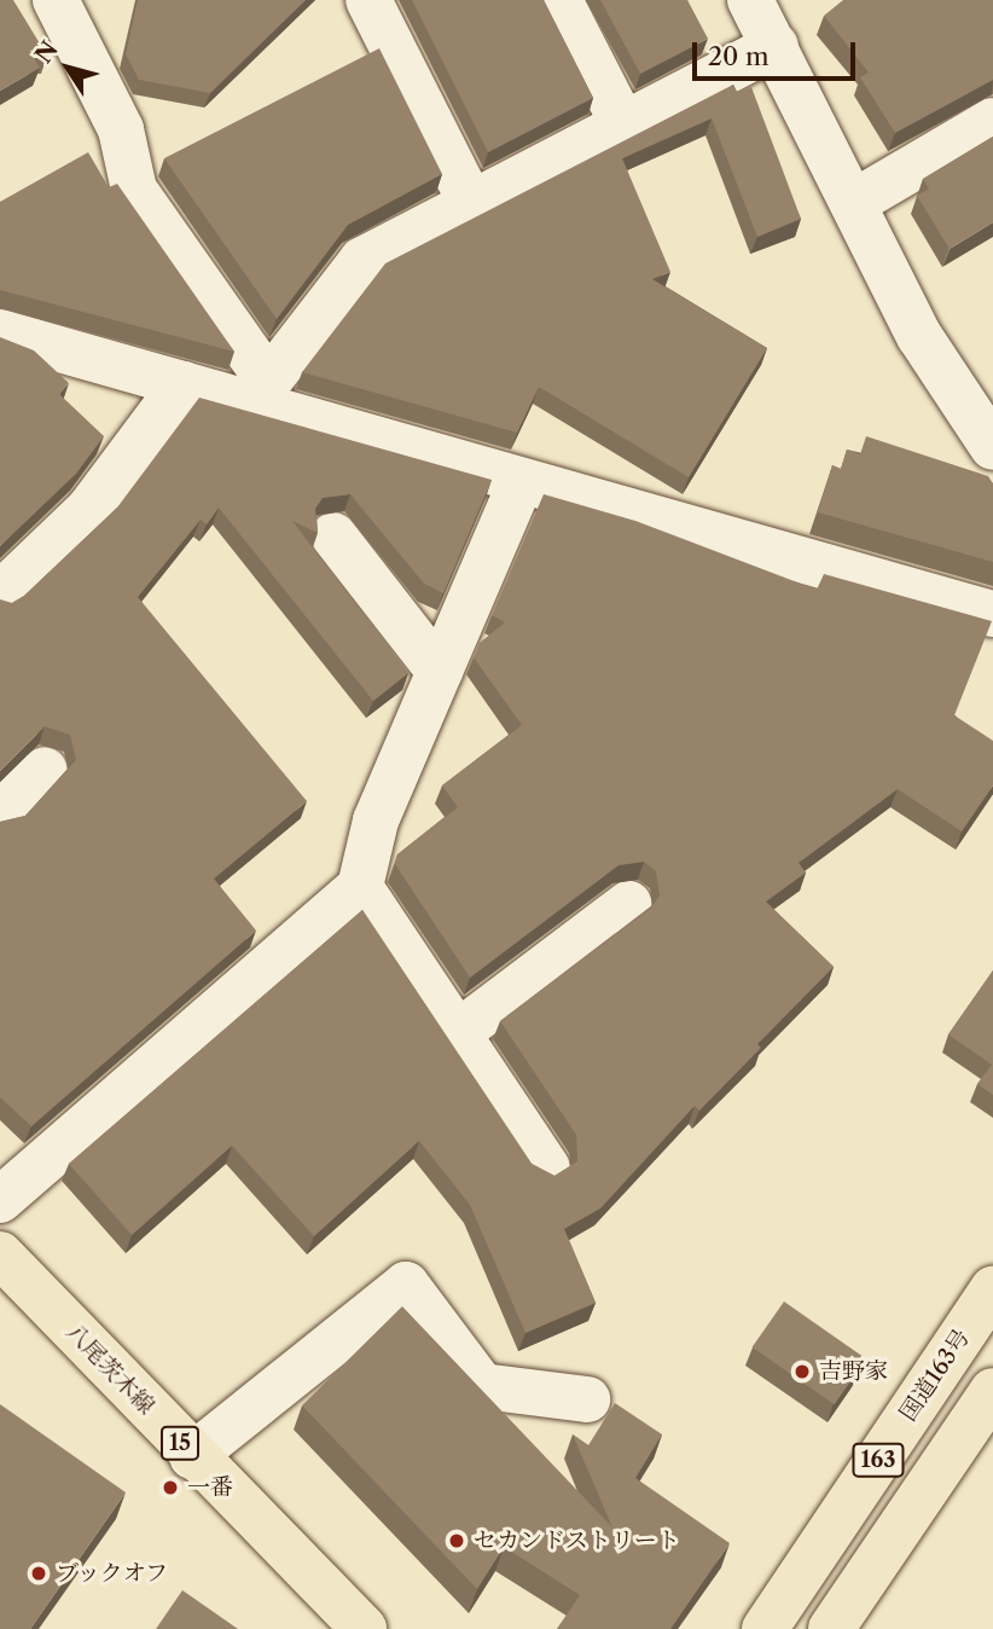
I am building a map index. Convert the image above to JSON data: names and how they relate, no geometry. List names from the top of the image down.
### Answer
{
  "streets": {
    "main road": [
      "八尾茨木線",
      "国道163号",
      "15",
      "163"
    ]
  },
  "places": [
    "吉野家",
    "一番",
    "セカンドストリート",
    "ブックオフ"
  ],
  "scale_bar": "20 m",
  "north": "top left"
}
